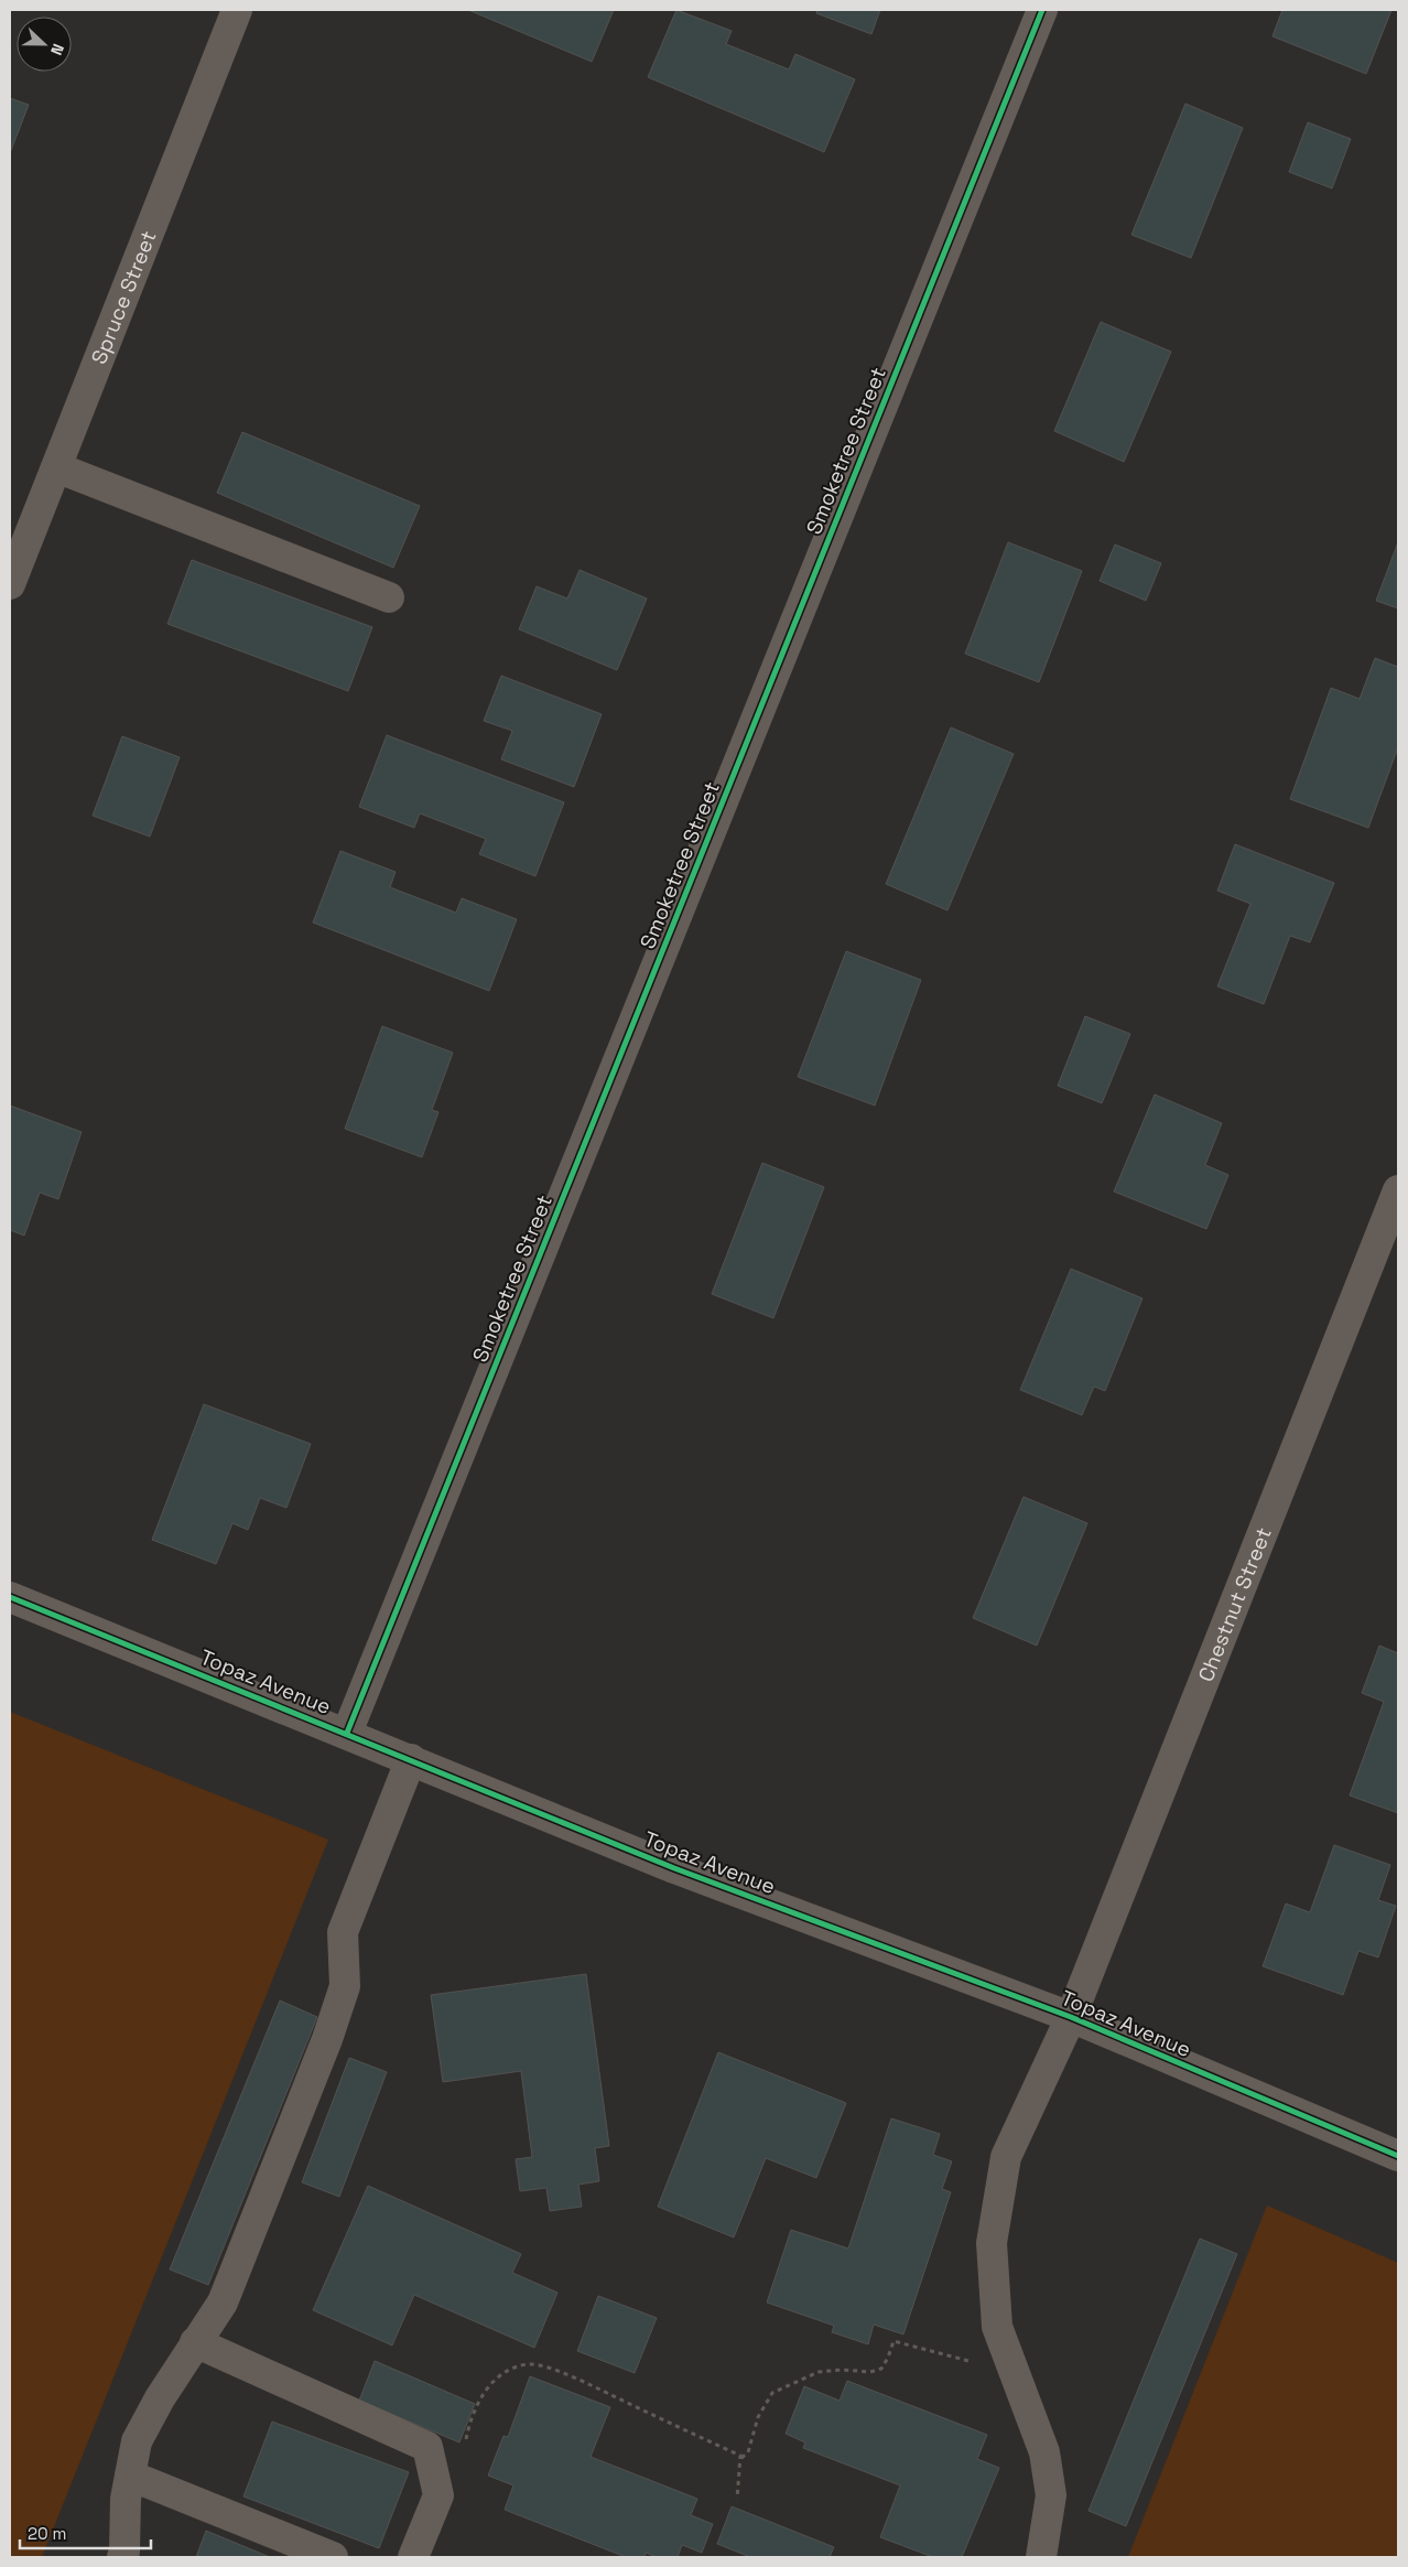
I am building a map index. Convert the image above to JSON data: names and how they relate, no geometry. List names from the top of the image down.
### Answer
{
  "streets": {
    "street": [
      "Spruce Street",
      "Smoketree Street",
      "Chestnut Street",
      "Topaz Avenue"
    ]
  },
  "crossings": [
    ["Smoketree Street", "Topaz Avenue"],
    ["Chestnut Street", "Topaz Avenue"]
  ],
  "scale_bar": "20 m",
  "north": "right"
}
